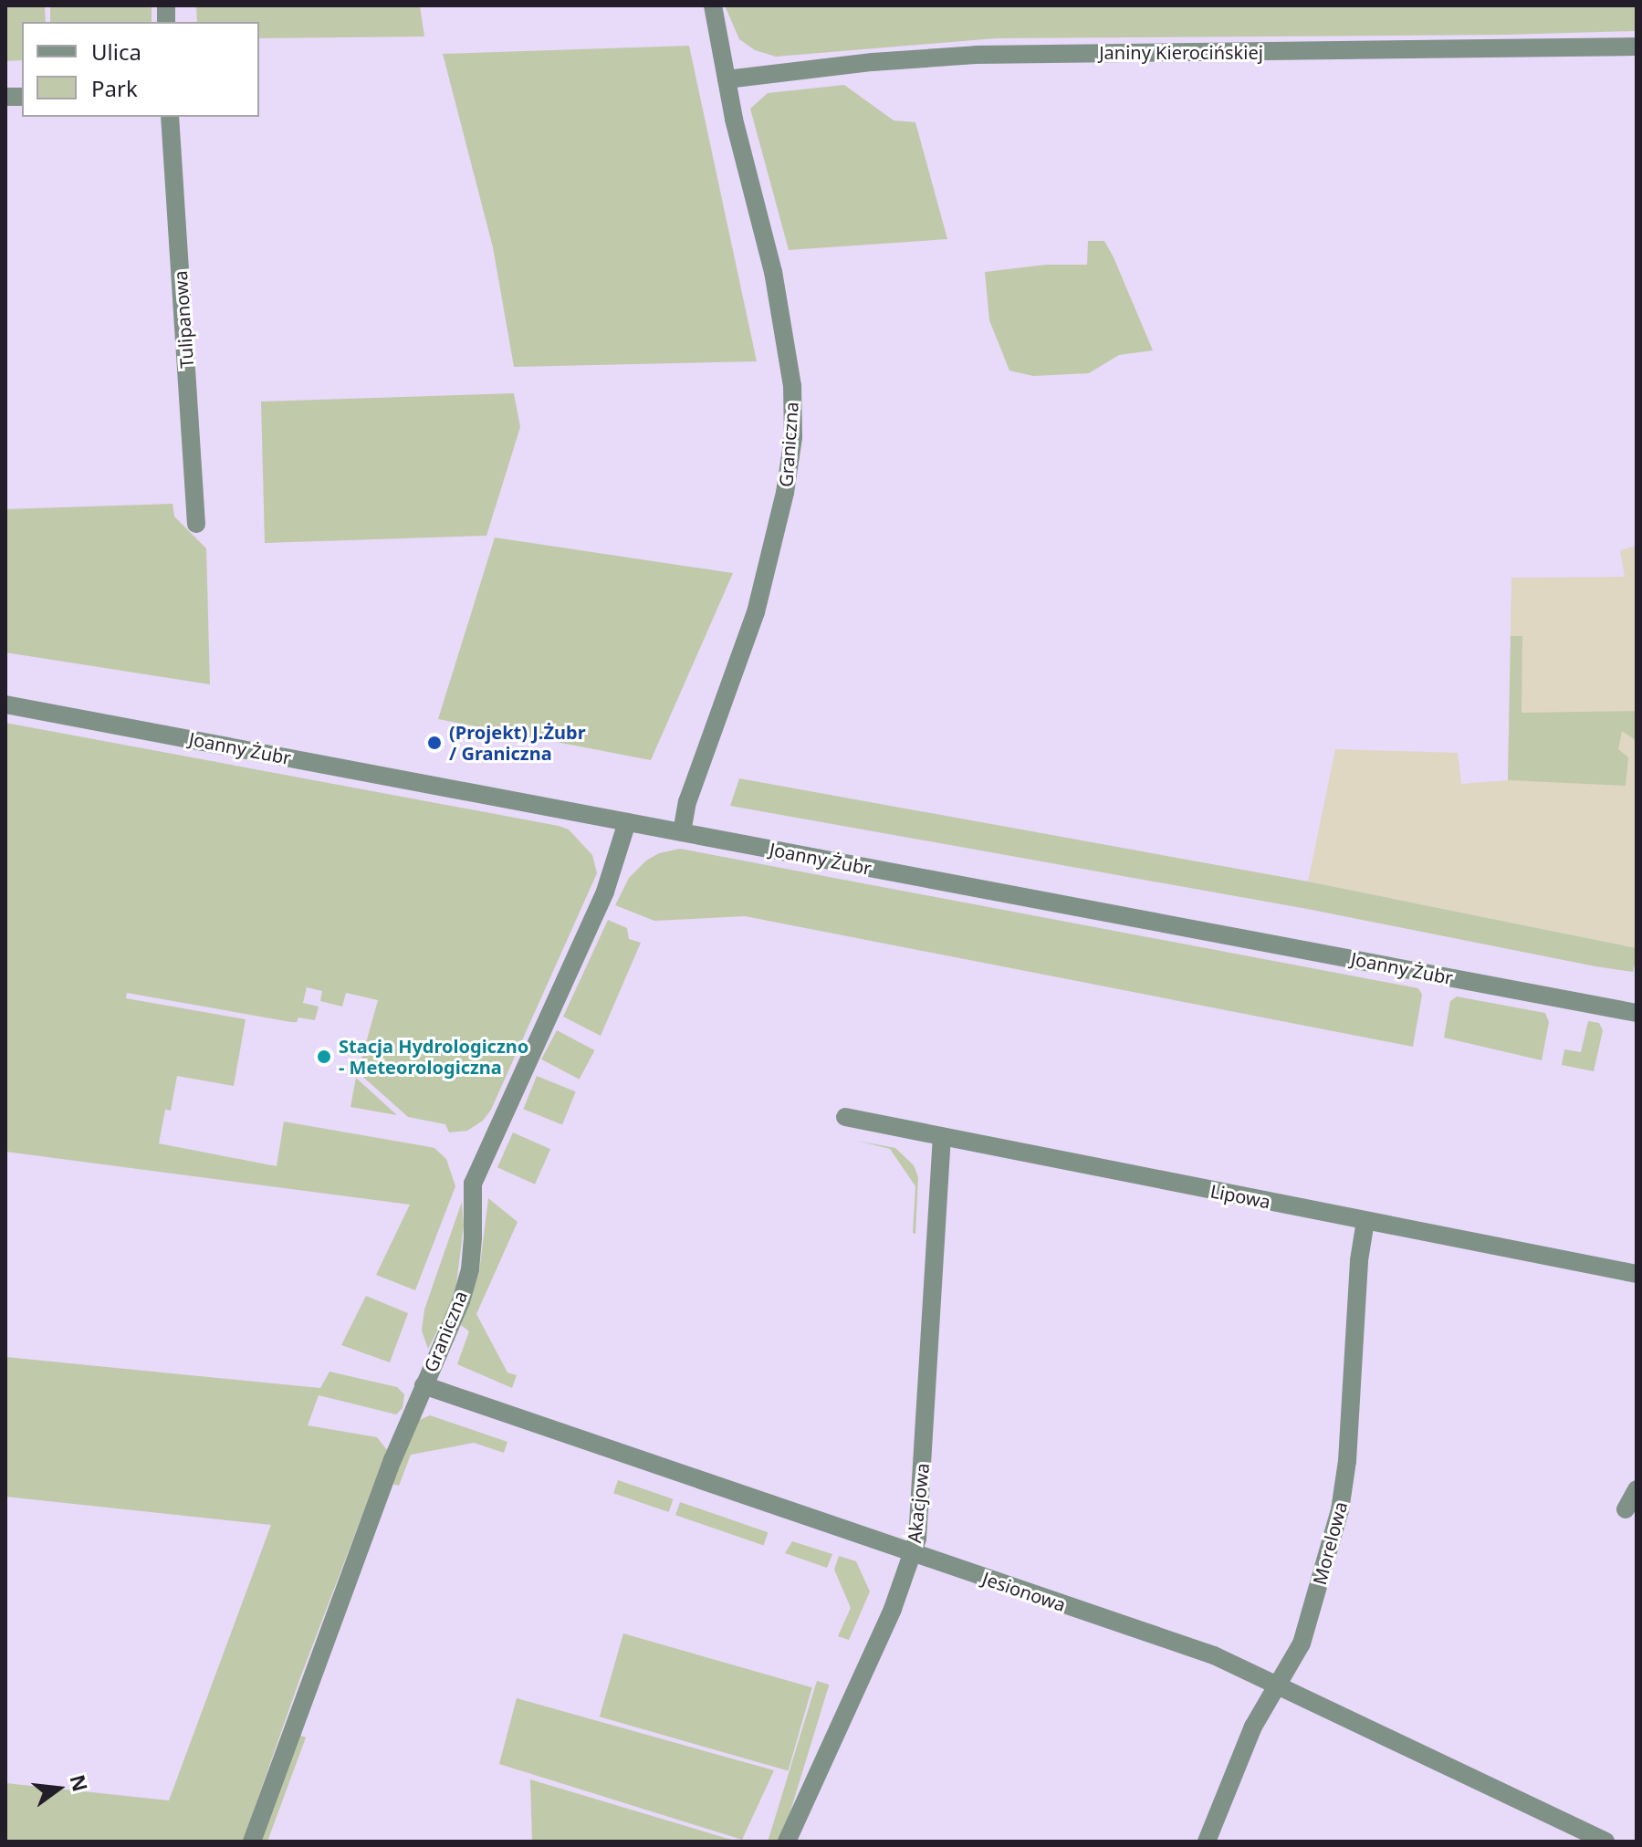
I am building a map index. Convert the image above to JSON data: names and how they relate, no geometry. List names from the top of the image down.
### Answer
{
  "streets": {
    "street": [
      "Janiny Kierocińskiej",
      "Tulipanowa",
      "Graniczna",
      "Joanny Żubr",
      "Lipowa",
      "Akacjowa",
      "Morelowa",
      "Jesionowa"
    ]
  },
  "crossings": [
    ["Janiny Kierocińskiej", "Graniczna"],
    ["Graniczna", "Joanny Żubr"],
    ["Graniczna", "Jesionowa"],
    ["Lipowa", "Akacjowa"],
    ["Lipowa", "Morelowa"],
    ["Akacjowa", "Jesionowa"],
    ["Morelowa", "Jesionowa"]
  ],
  "places": ["(Projekt) J.Żubr / Graniczna", "Stacja Hydrologiczno - Meteorologiczna"],
  "legend": ["Ulica", "Park"],
  "north": "right"
}
